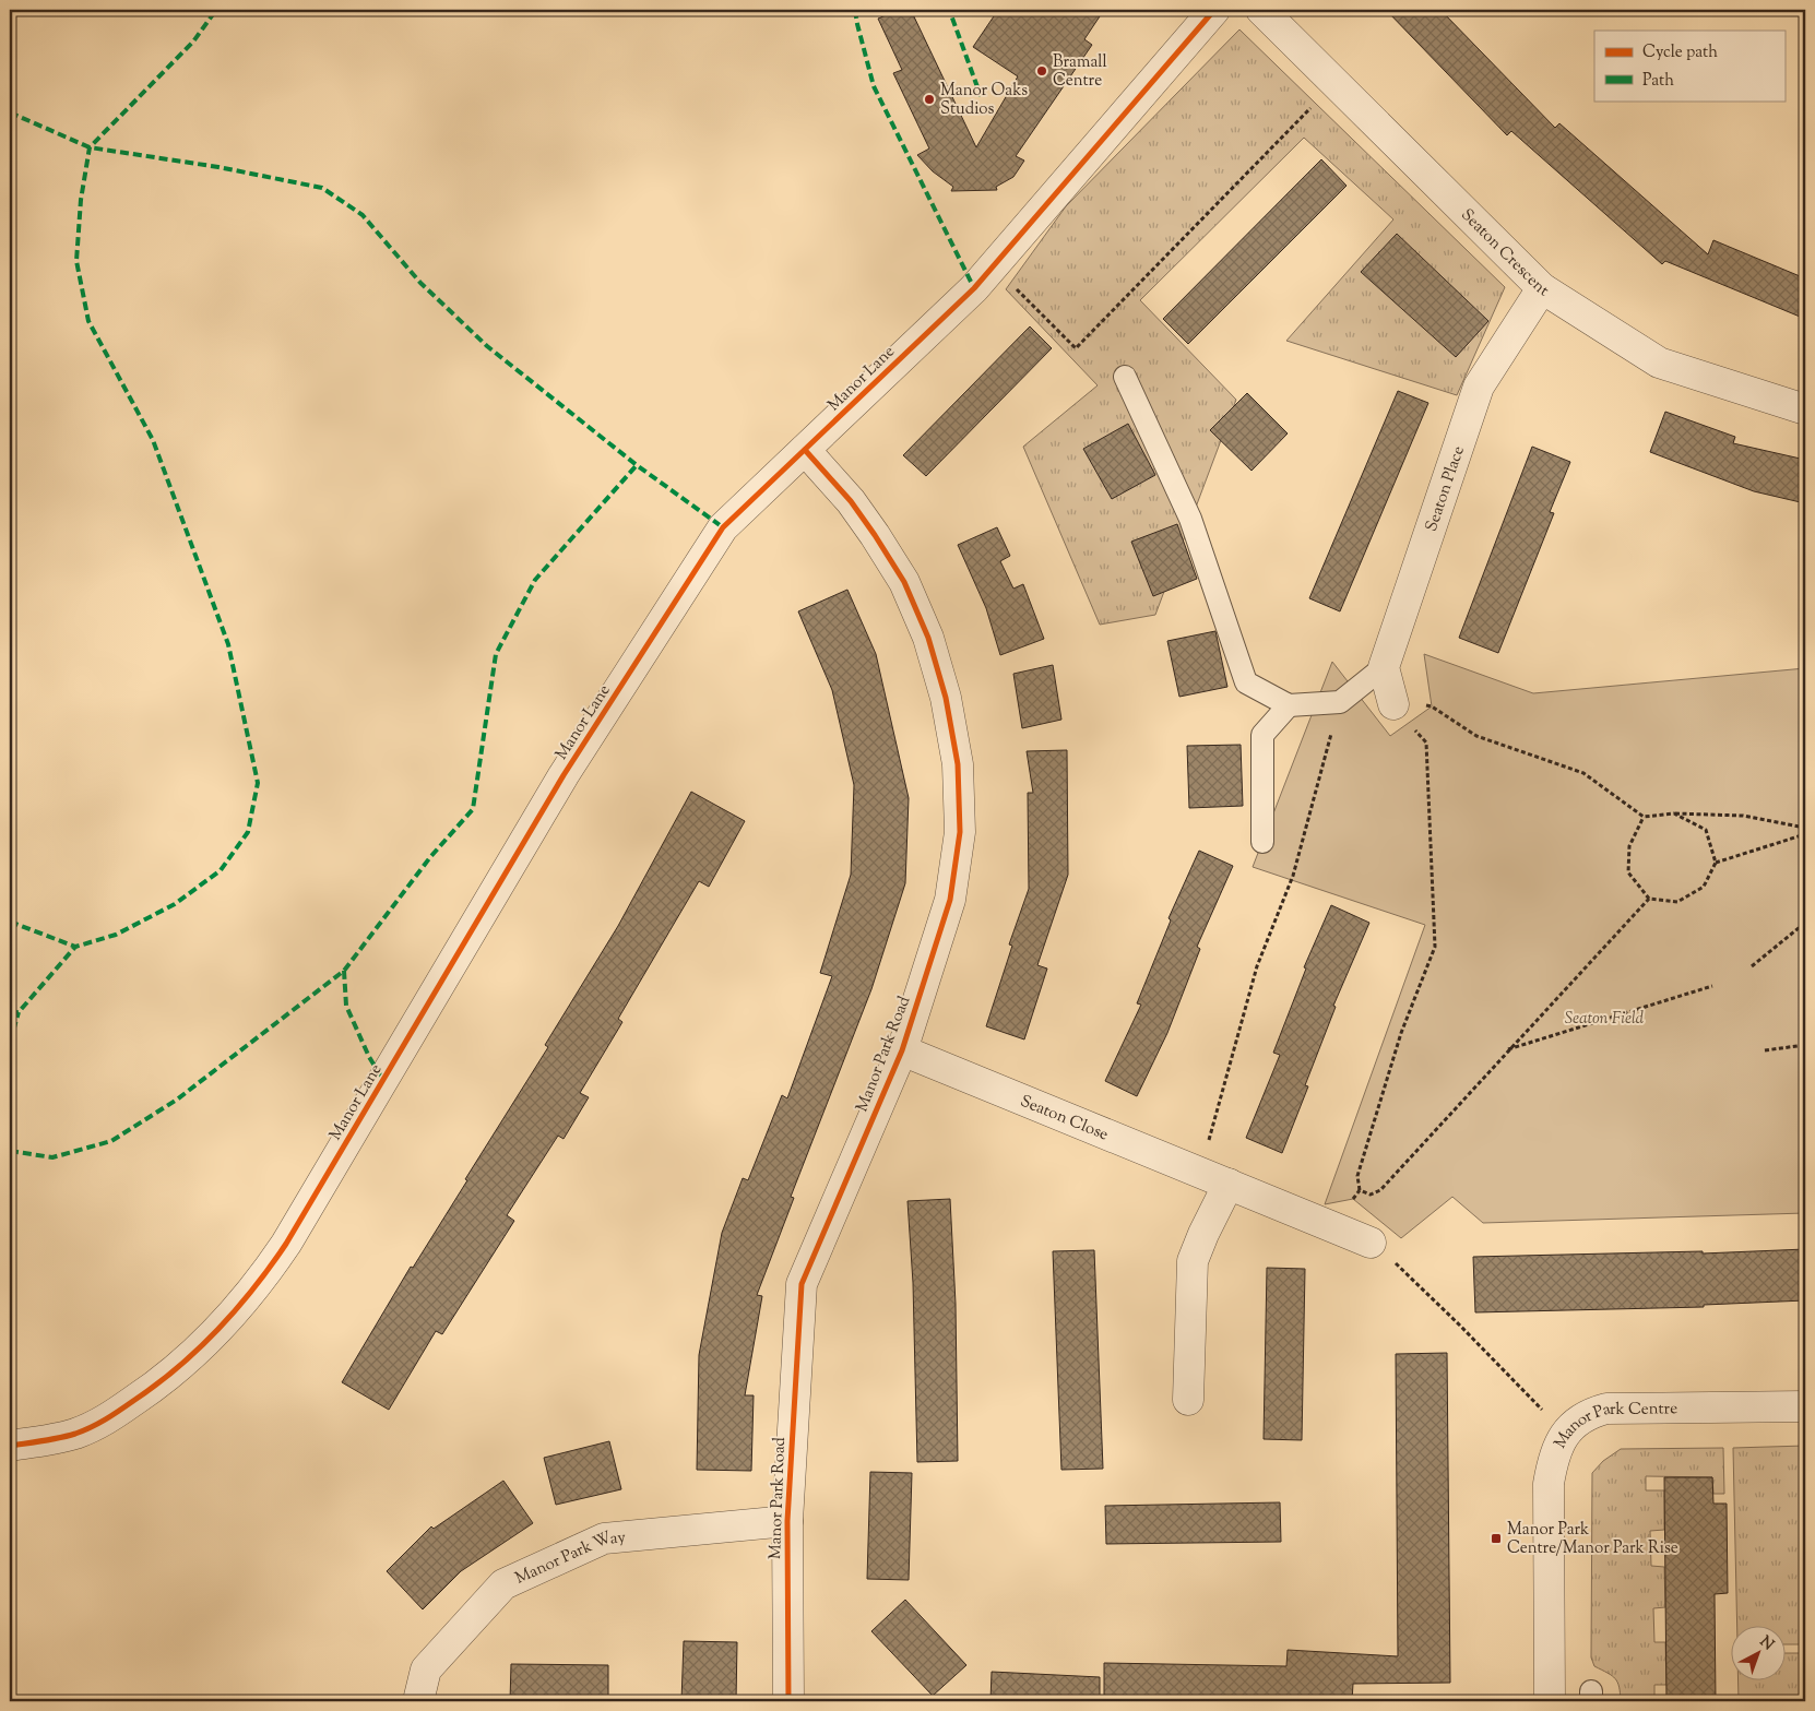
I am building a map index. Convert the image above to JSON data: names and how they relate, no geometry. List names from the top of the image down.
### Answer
{
  "streets": {
    "street": [
      "Seaton Crescent",
      "Manor Lane",
      "Seaton Place",
      "Manor Park Road",
      "Seaton Close",
      "Manor Park Centre",
      "Manor Park Way"
    ]
  },
  "crossings": [
    ["Seaton Crescent", "Seaton Place"],
    ["Manor Lane", "Manor Park Road"],
    ["Manor Park Road", "Seaton Close"],
    ["Manor Park Road", "Manor Park Way"]
  ],
  "parks": ["Seaton Field"],
  "places": {
    "other": ["Bramall Centre", "Manor Oaks Studios"],
    "transit": ["Manor Park Centre/Manor Park Rise"]
  },
  "legend": ["Cycle path", "Path"],
  "north": "top right"
}
